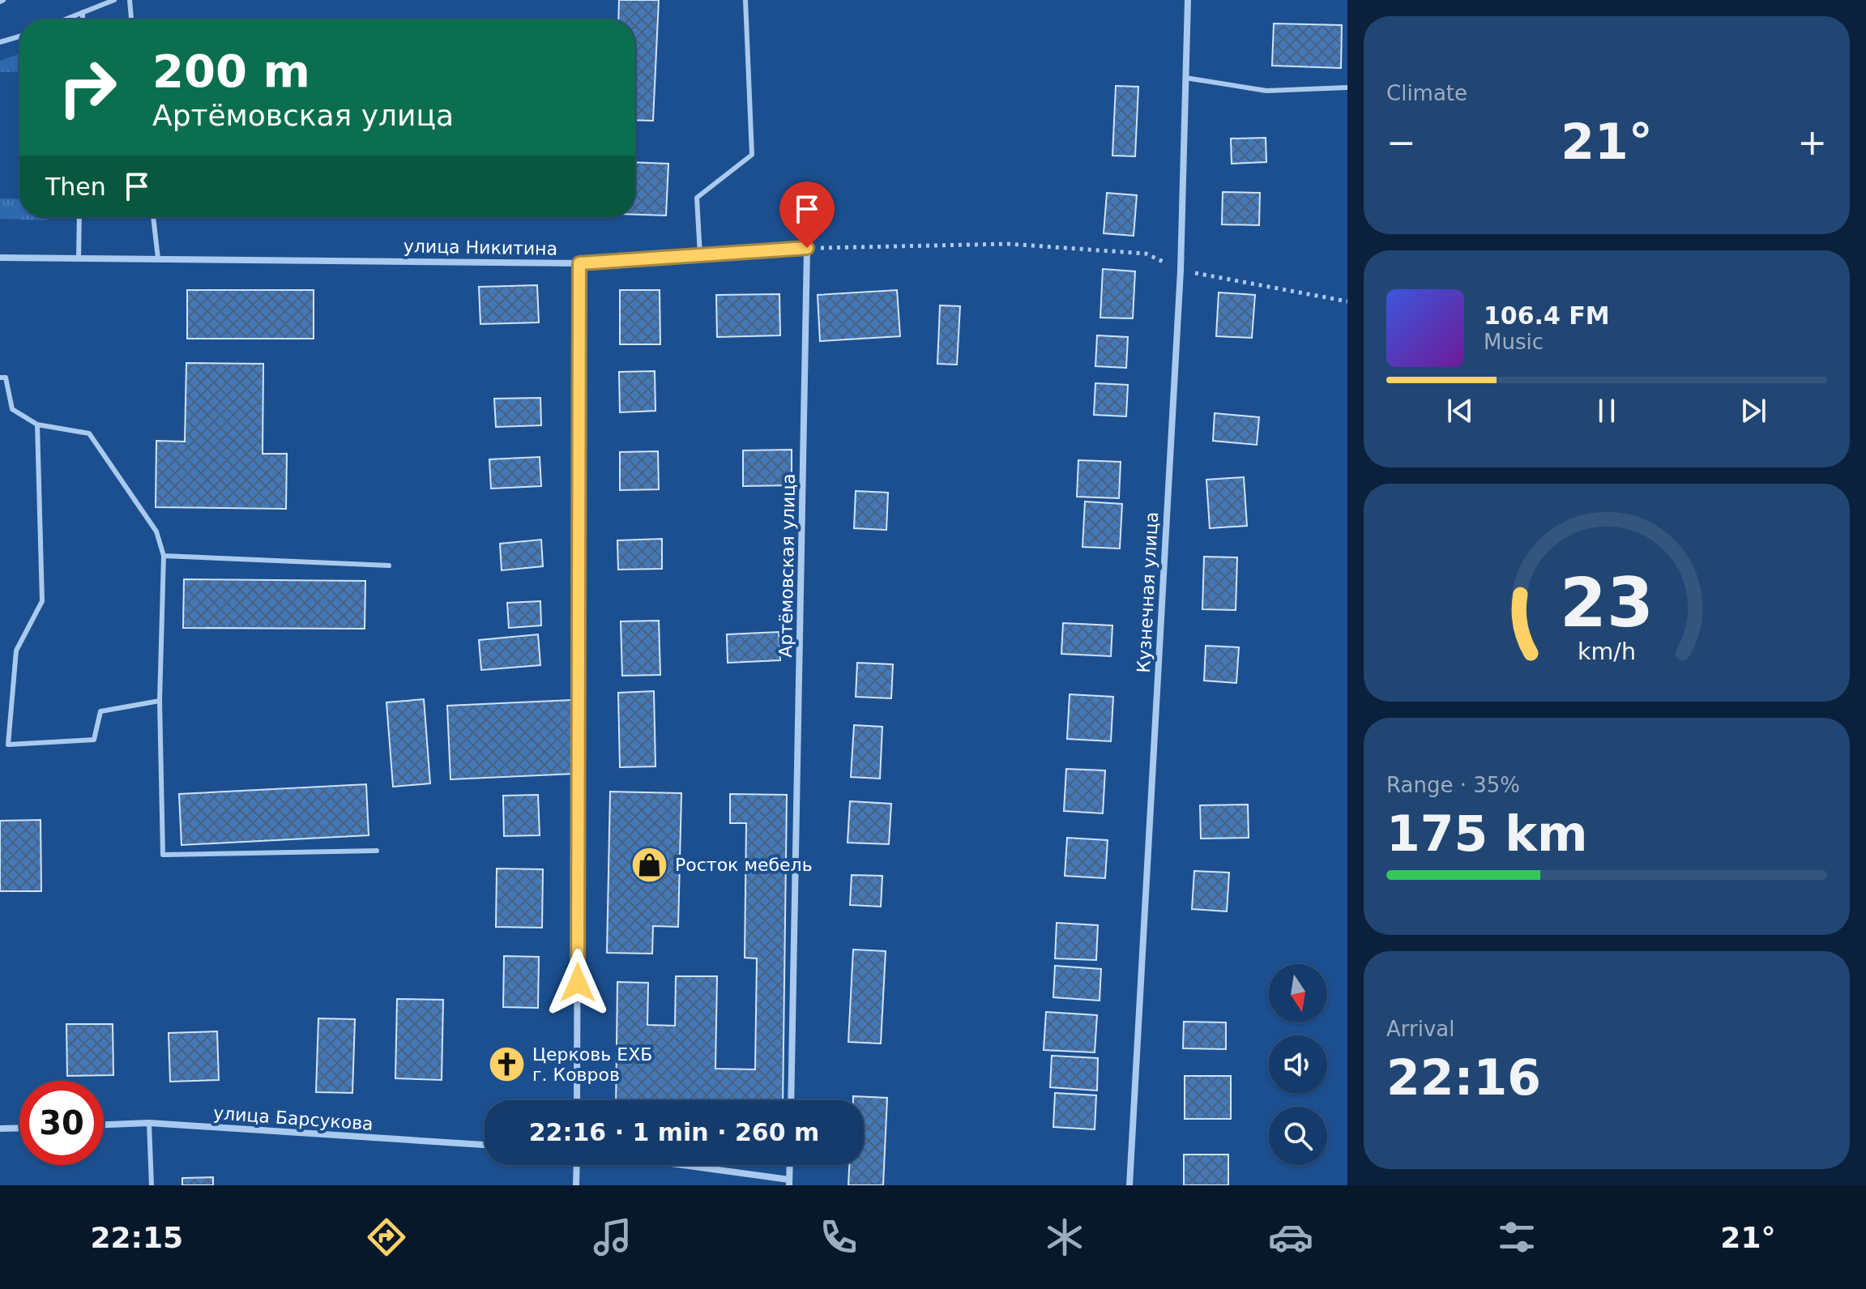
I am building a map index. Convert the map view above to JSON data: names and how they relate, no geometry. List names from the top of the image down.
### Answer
{
  "streets": {
    "street": [
      "улица Никитина",
      "Артёмовская улица",
      "Кузнечная улица",
      "улица Барсукова"
    ]
  },
  "places": {
    "shop": ["Росток мебель"],
    "church": ["Церковь ЕХБ г. Ковров"]
  },
  "north": "bottom",
  "page": {
    "tile": [
      "Climate",
      ["Range · 35%", "175 km"],
      ["Arrival", "22:16"]
    ],
    "turn": ["200 m", "Артёмовская улица"],
    "heat": ["−", "21°", "+"],
    "then": "Then",
    "song": ["106.4 FM", "Music"],
    "limit": "30",
    "trip": "22:16 · 1 min · 260 m",
    "tabs": ["22:15", "21°"],
    "gauge": ["23", "km/h"]
  }
}
